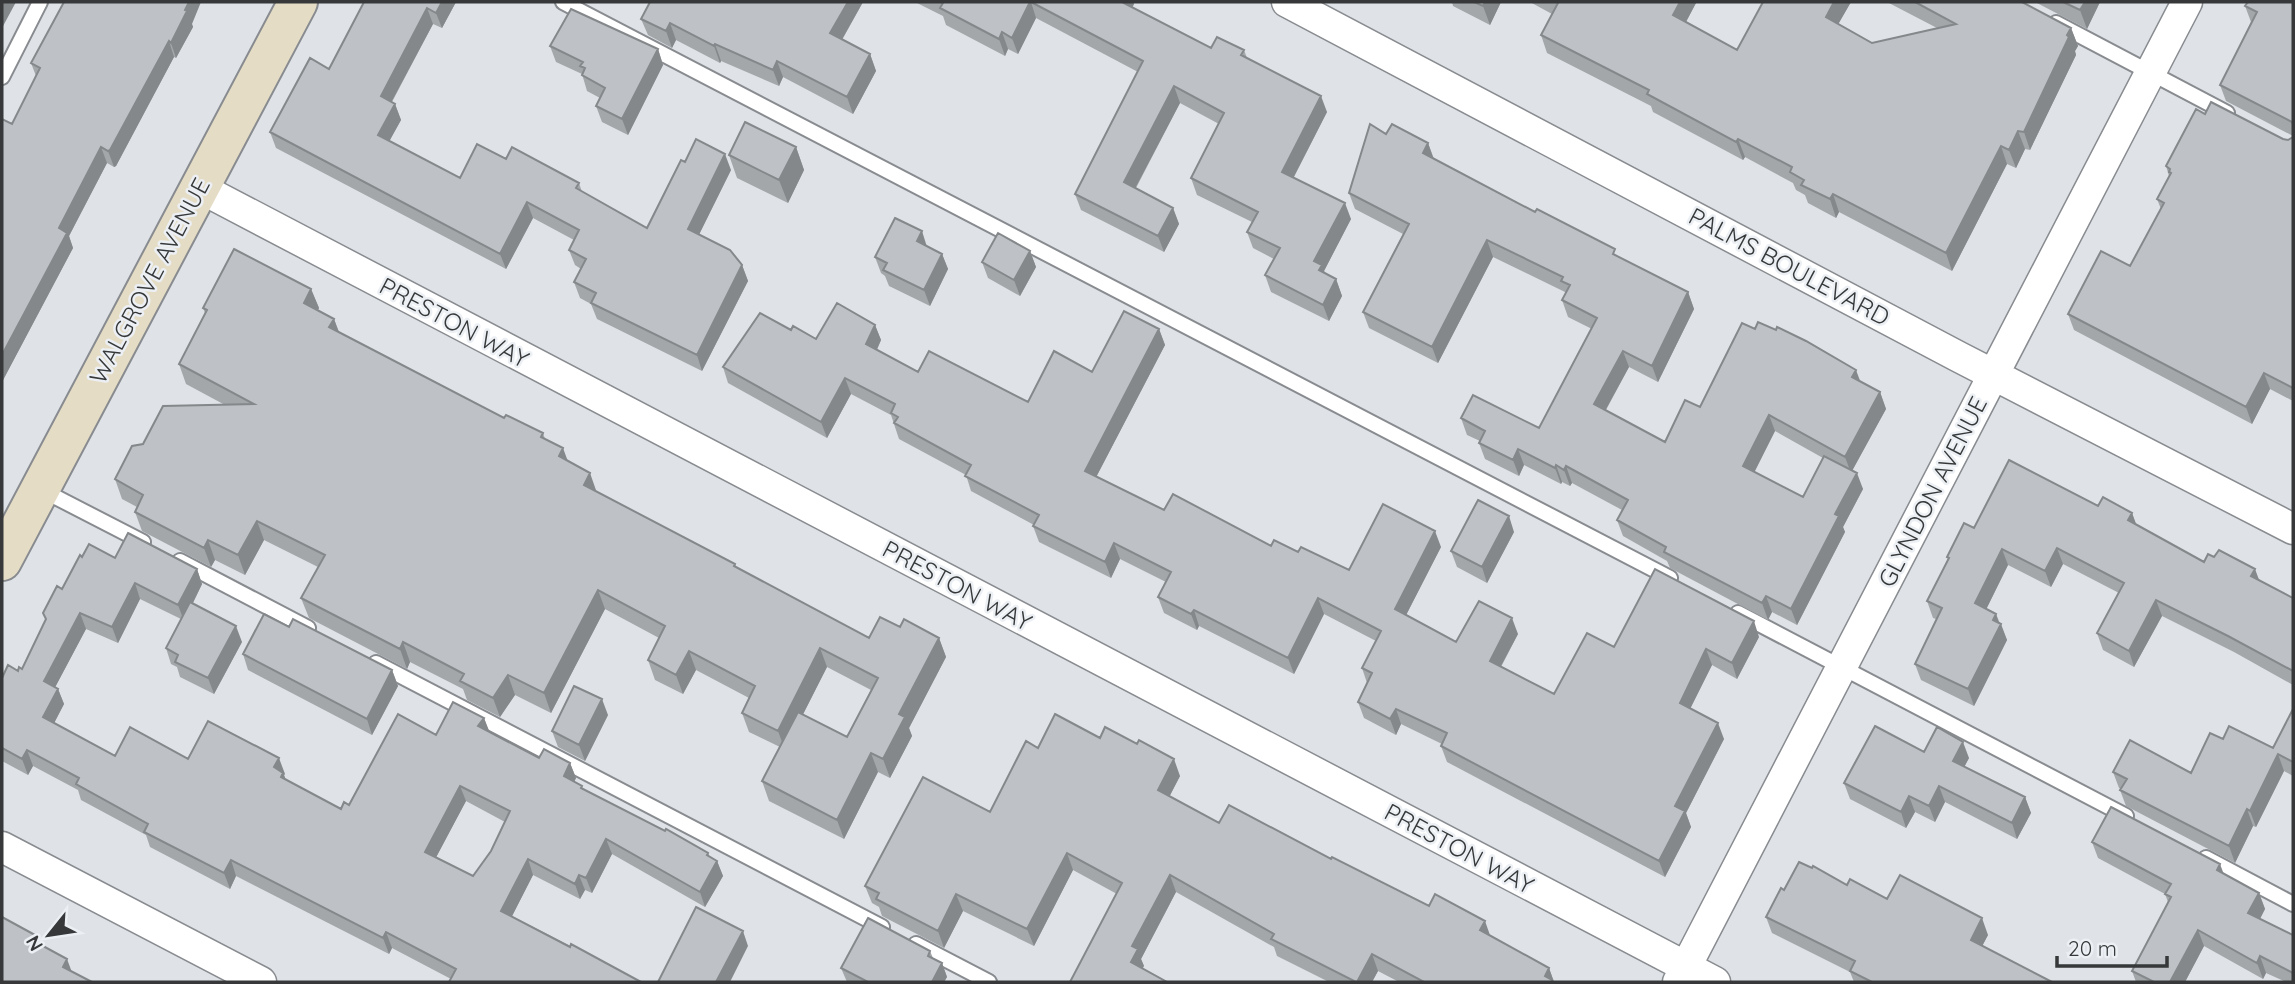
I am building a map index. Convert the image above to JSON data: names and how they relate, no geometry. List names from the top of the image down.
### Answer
{
  "streets": {
    "street": [
      "PALMS BOULEVARD",
      "WALGROVE AVENUE",
      "PRESTON WAY",
      "GLYNDON AVENUE"
    ]
  },
  "crossings": [
    ["PALMS BOULEVARD", "GLYNDON AVENUE"],
    ["WALGROVE AVENUE", "PRESTON WAY"],
    ["PRESTON WAY", "GLYNDON AVENUE"]
  ],
  "scale_bar": "20 m",
  "north": "bottom left"
}
